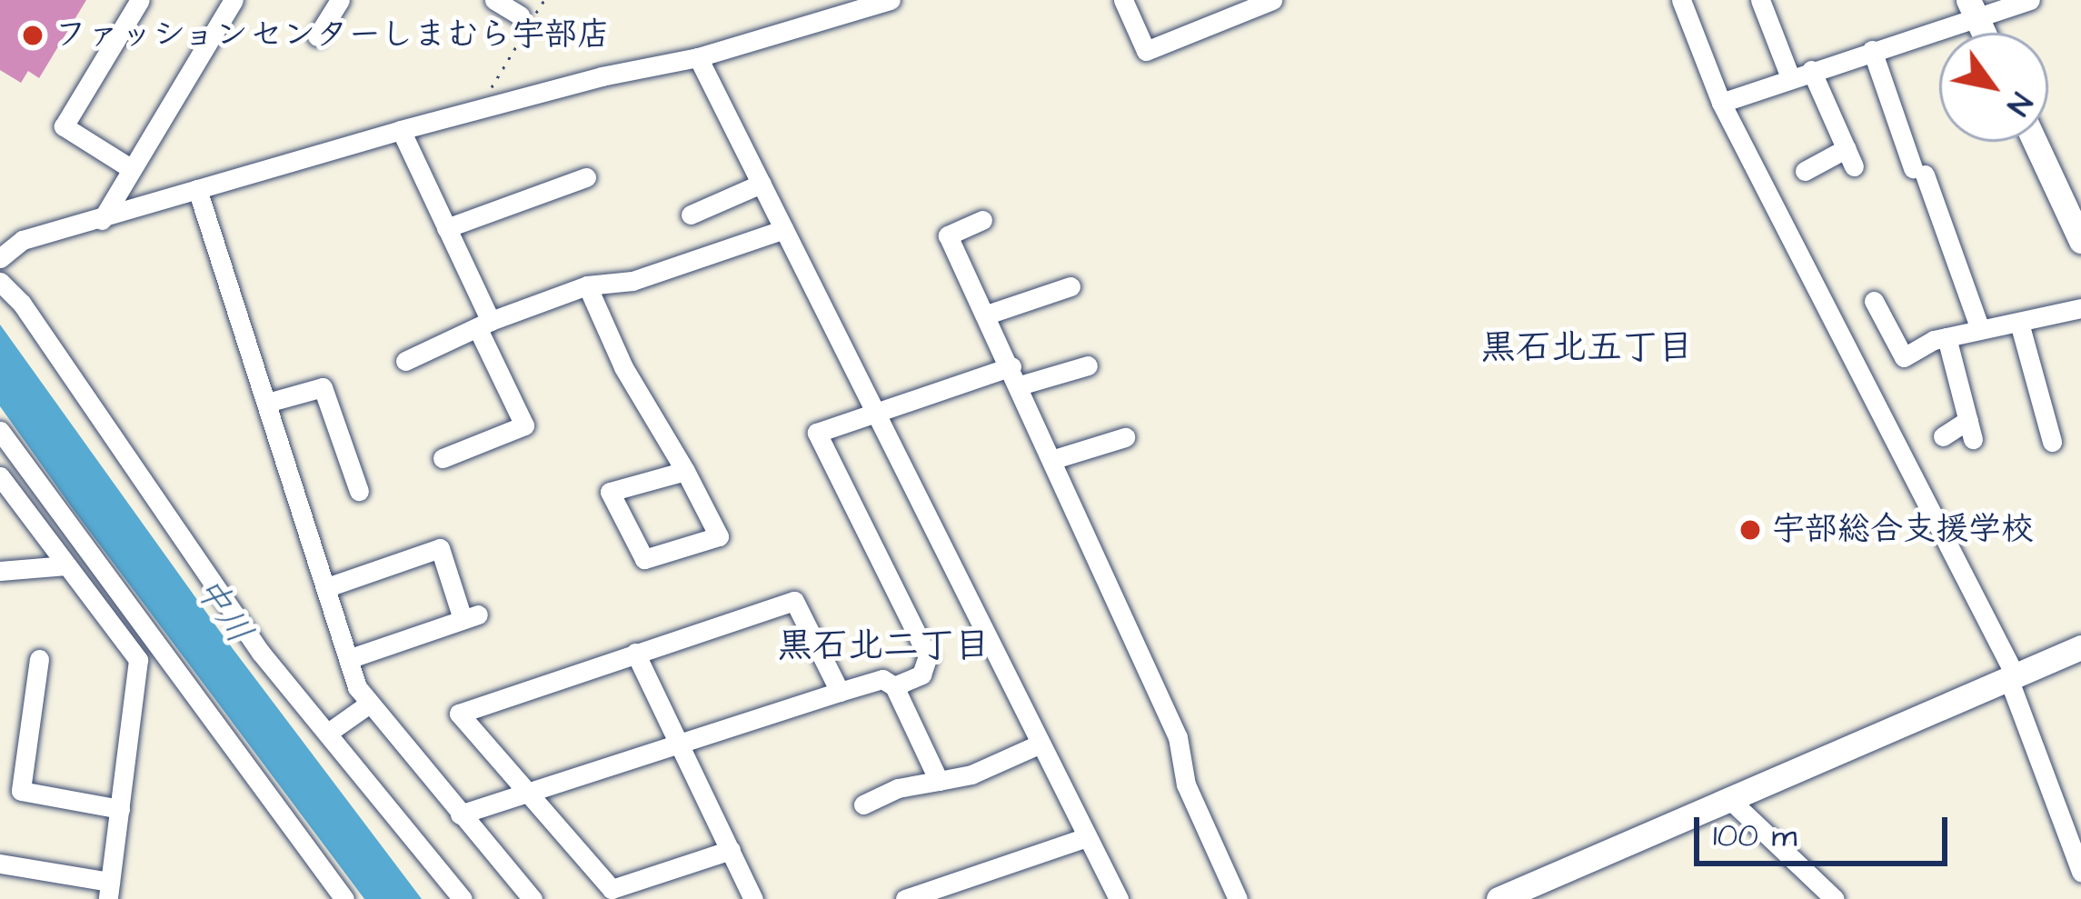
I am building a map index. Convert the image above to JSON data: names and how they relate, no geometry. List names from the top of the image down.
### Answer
{
  "districts": ["黒石北五丁目", "黒石北二丁目"],
  "water": ["中川"],
  "places": ["ファッションセンターしまむら宇部店", "宇部総合支援学校"],
  "scale_bar": "100 m",
  "north": "bottom right"
}
